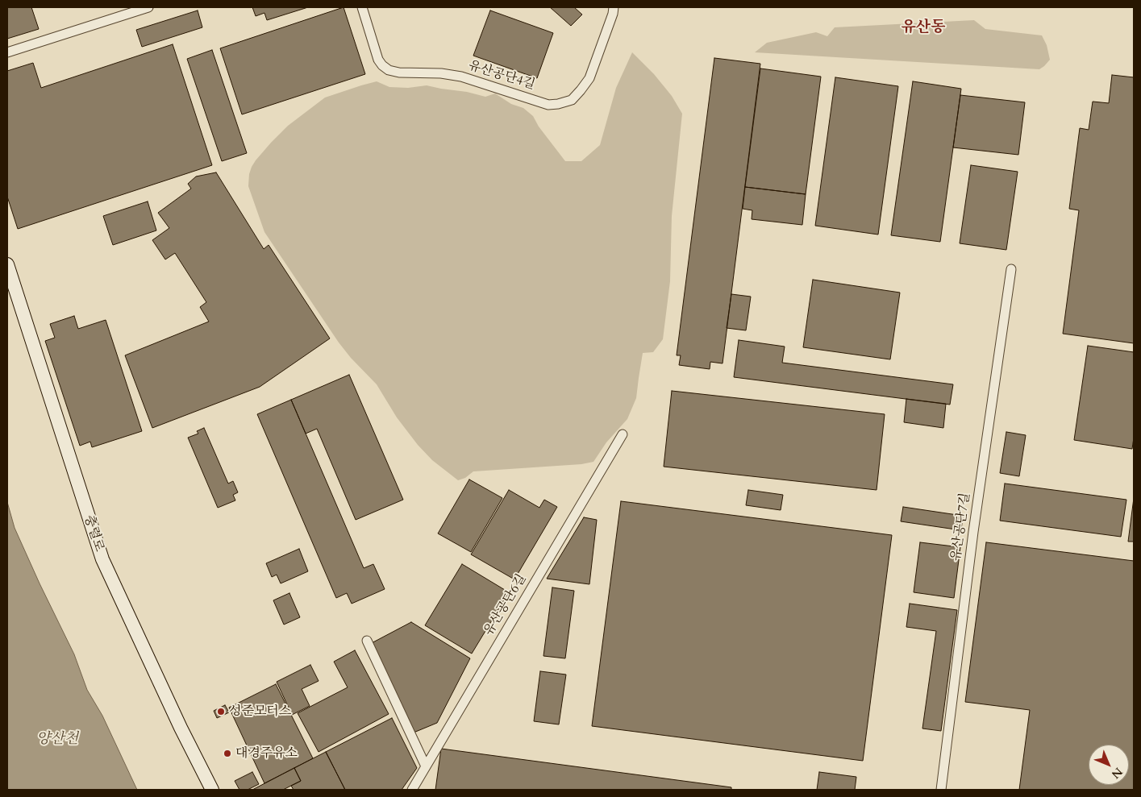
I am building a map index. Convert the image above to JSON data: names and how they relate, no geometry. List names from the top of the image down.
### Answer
{
  "streets": {
    "main road": ["충렬로"],
    "street": ["유산공단4길", "유산공단7길", "유산공단6길"]
  },
  "districts": ["유산동"],
  "water": ["양산천"],
  "places": ["성준모터스", "대경주유소"],
  "north": "bottom right"
}
